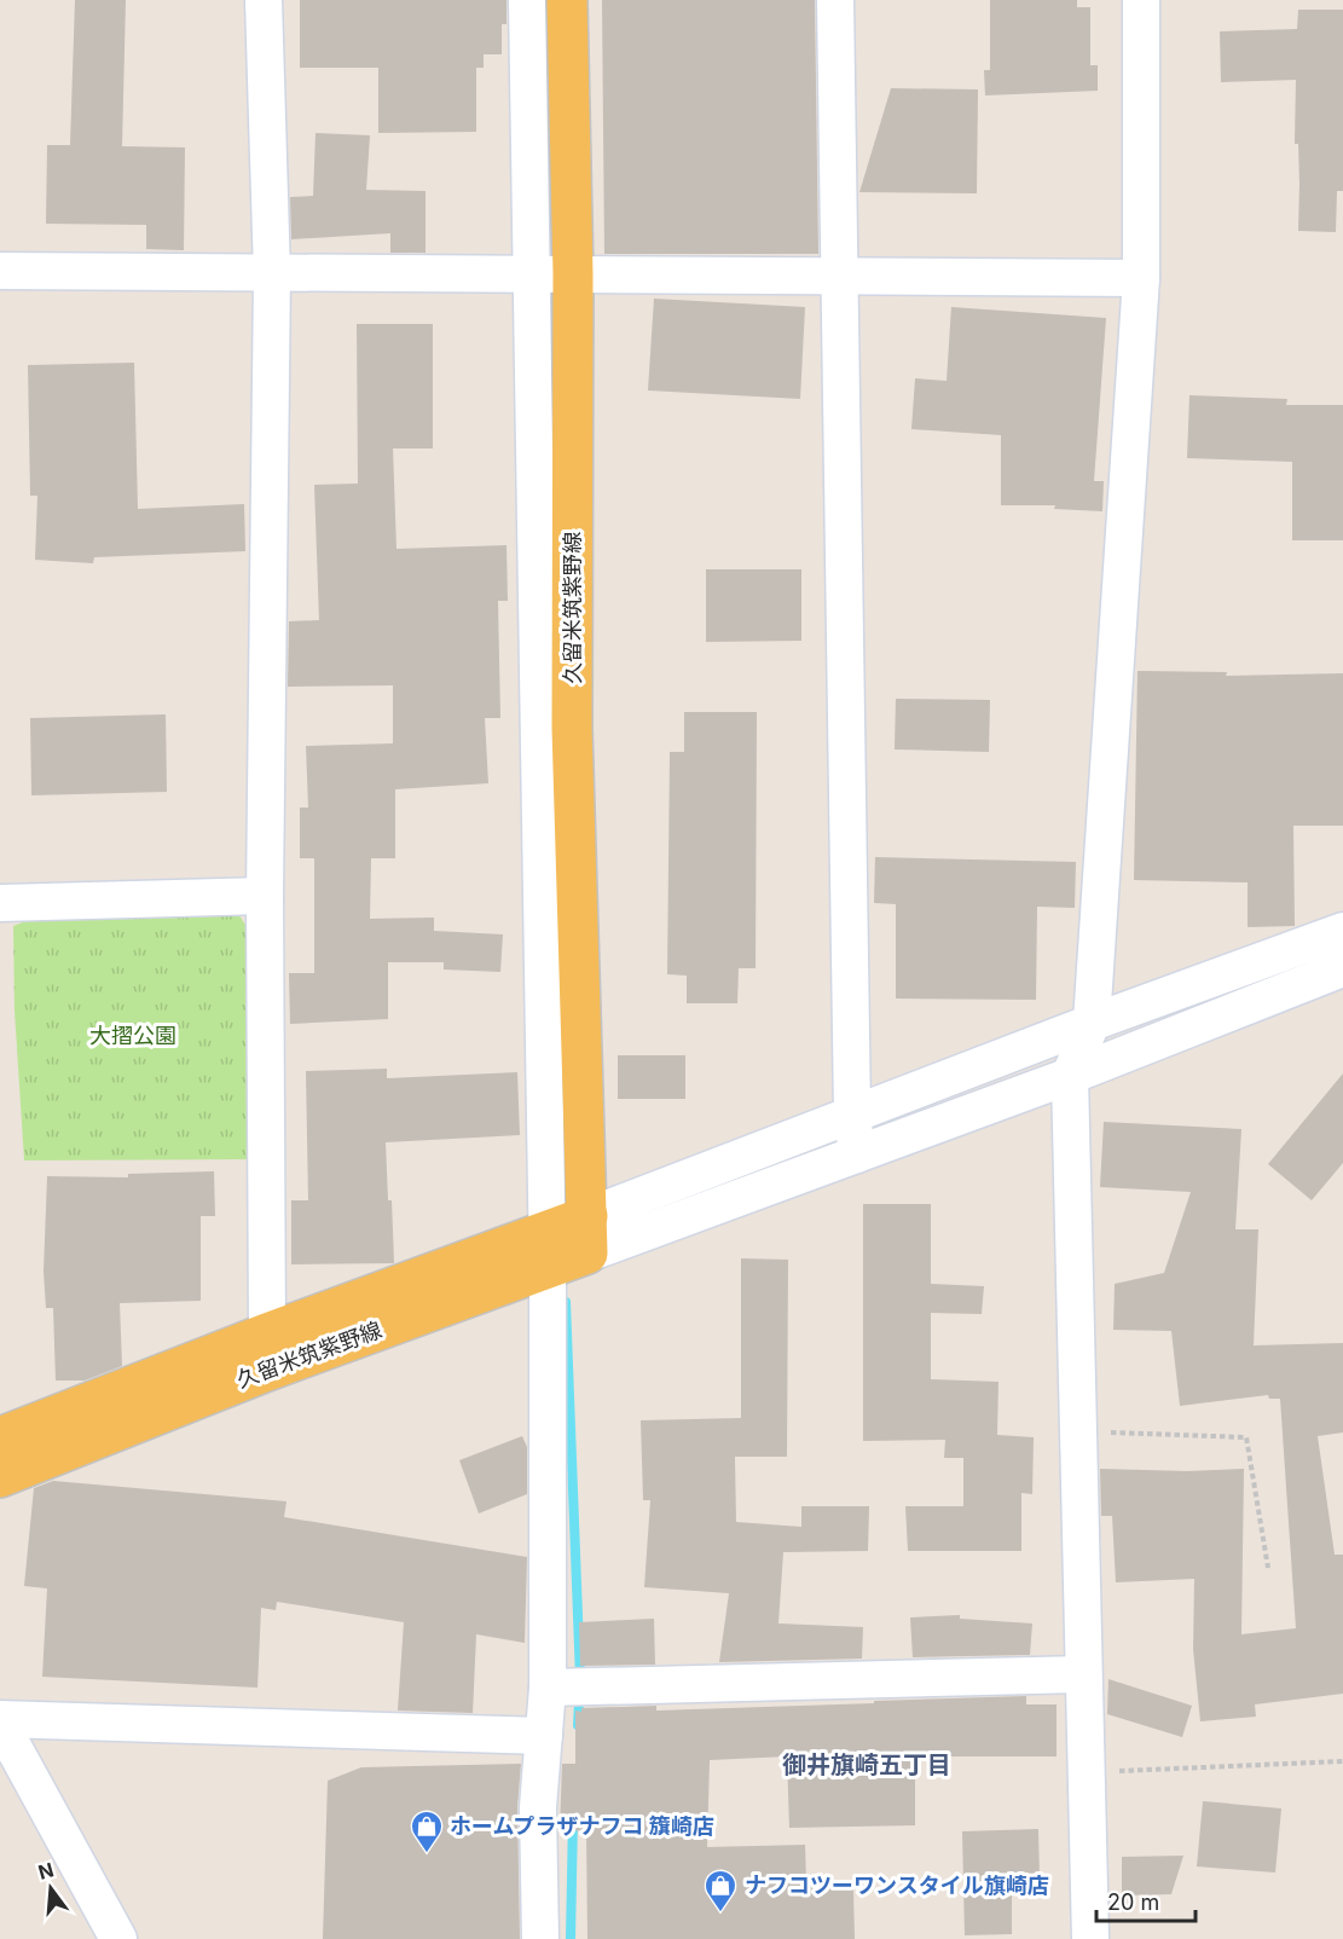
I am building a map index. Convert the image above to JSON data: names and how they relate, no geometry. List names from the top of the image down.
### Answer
{
  "streets": {
    "main road": ["久留米筑紫野線"]
  },
  "districts": ["御井旗崎五丁目"],
  "parks": ["大摺公園"],
  "places": {
    "shop": ["ホームプラザナフコ 籏崎店", "ナフコツーワンスタイル旗崎店"]
  },
  "scale_bar": "20 m",
  "north": "top"
}
